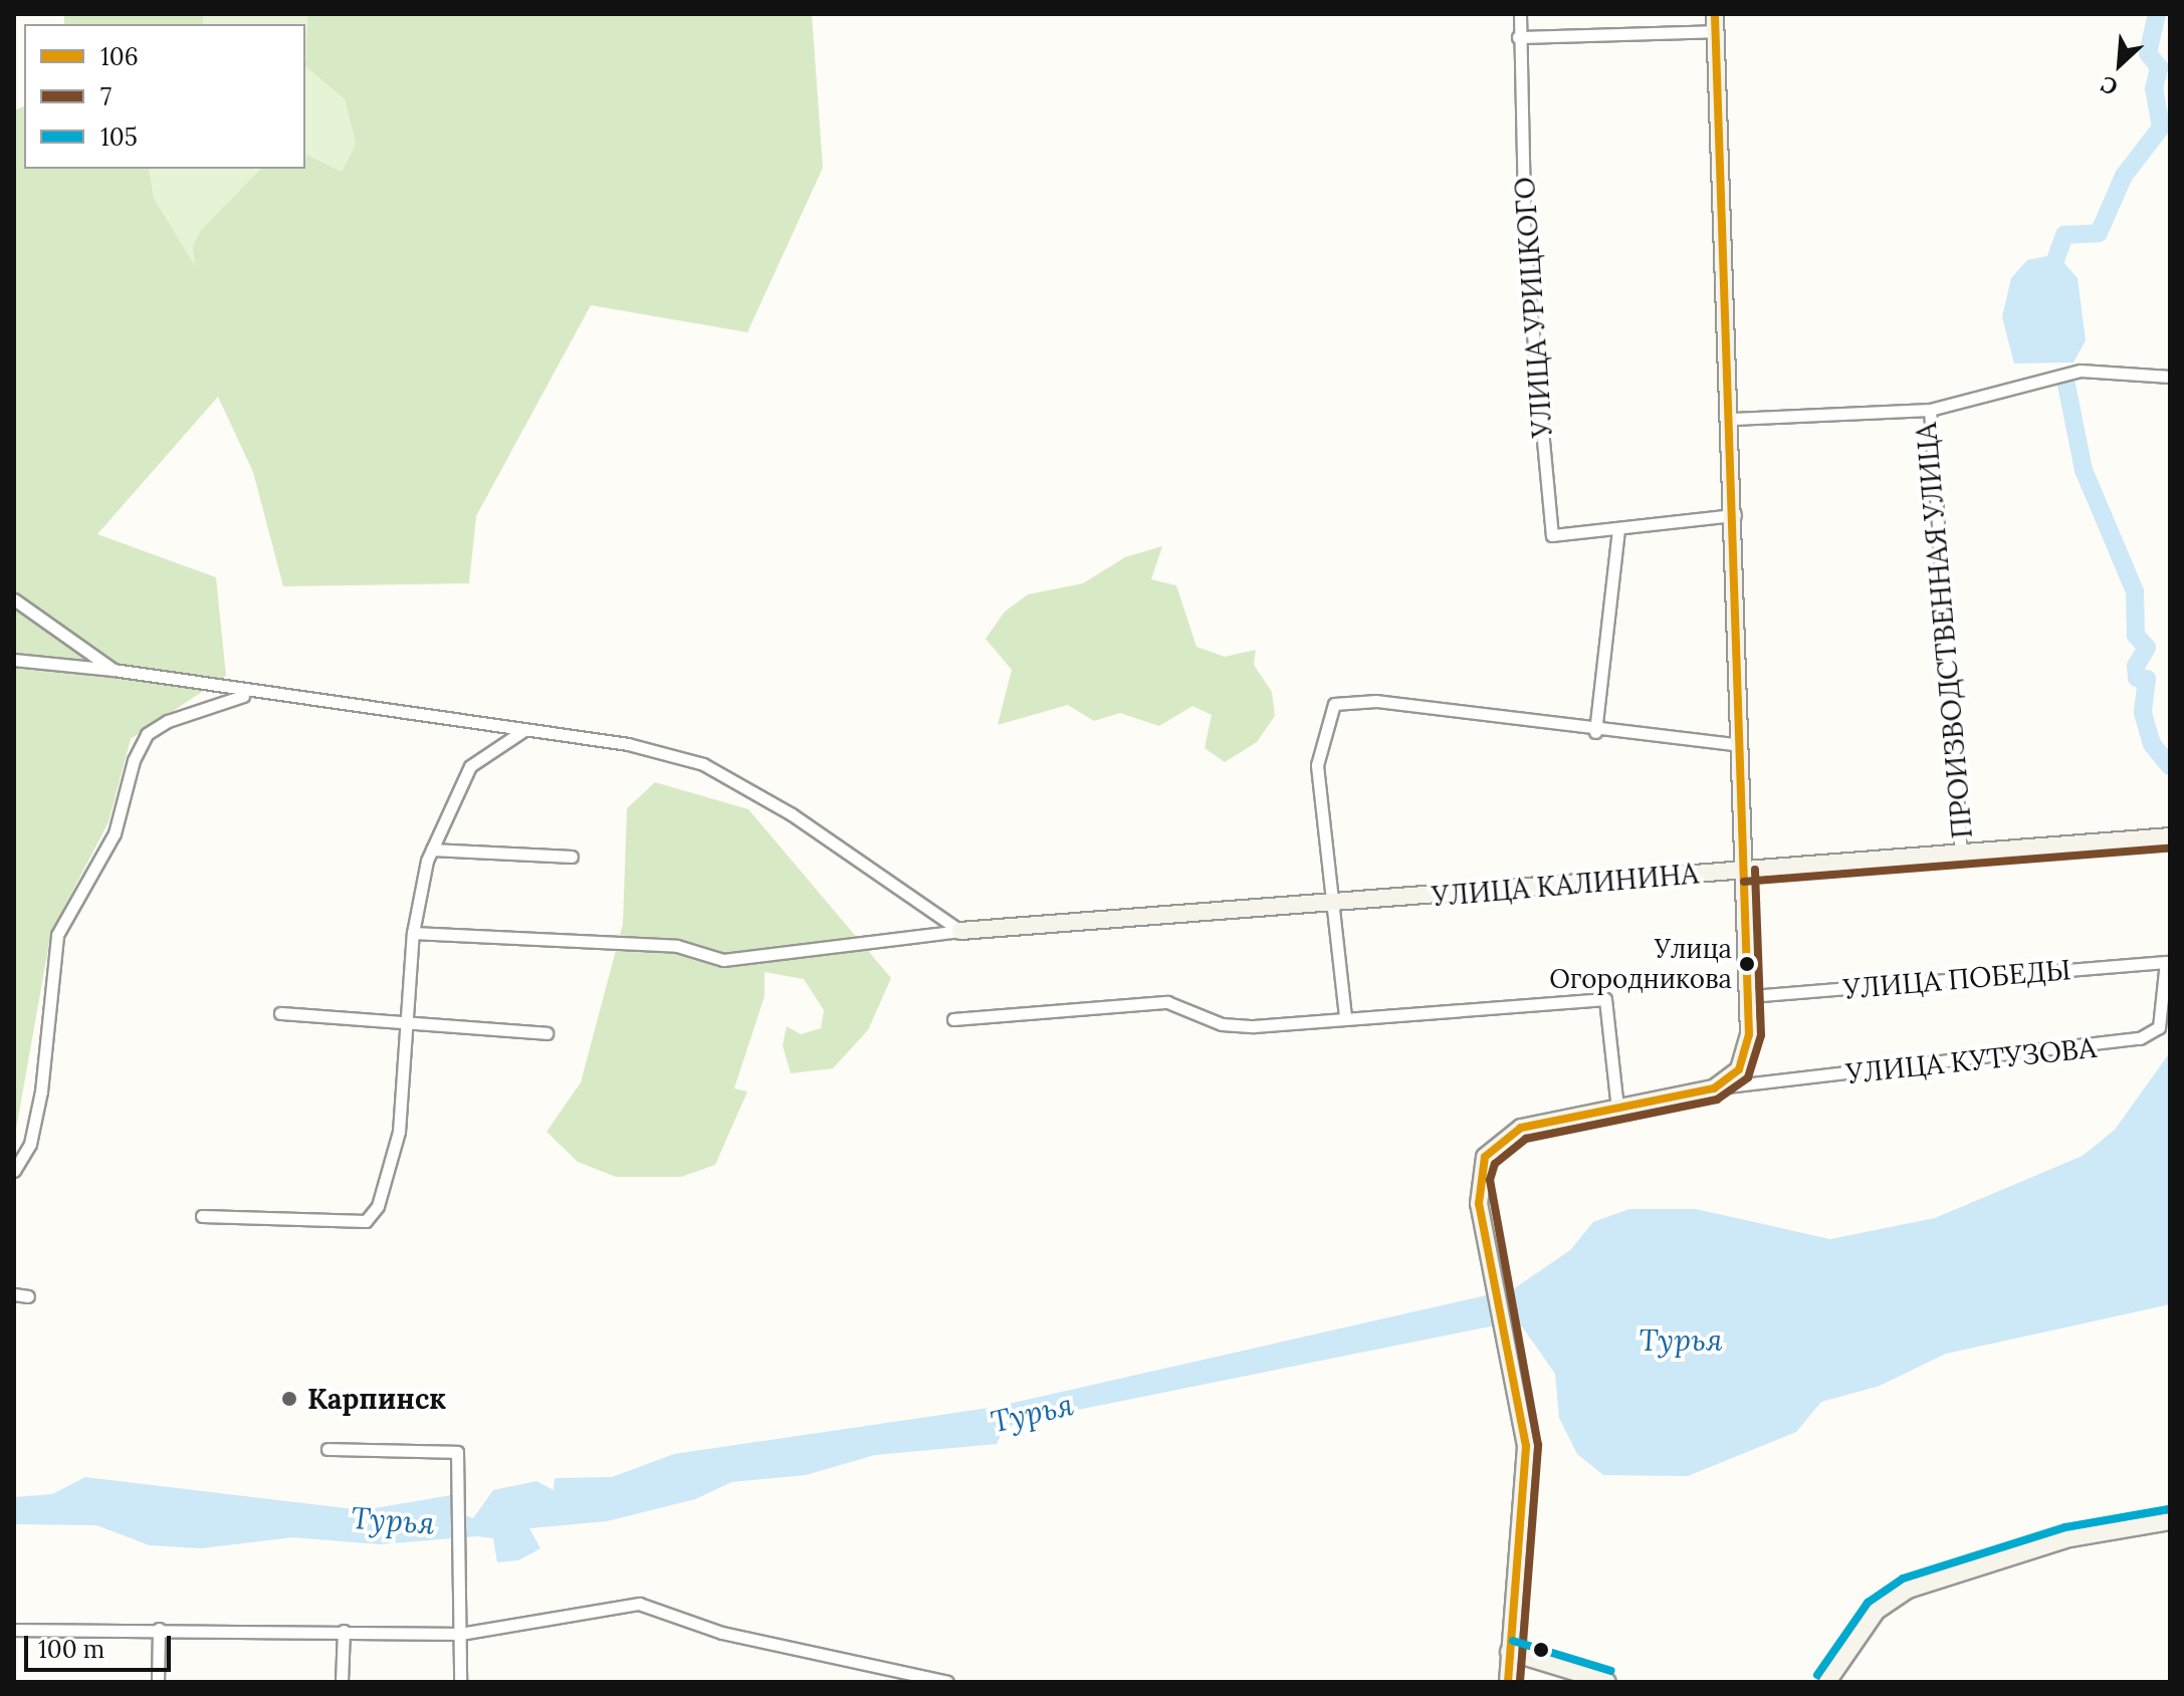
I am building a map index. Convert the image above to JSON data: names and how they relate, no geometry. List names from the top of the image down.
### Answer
{
  "streets": {
    "street": [
      "УЛИЦА УРИЦКОГО",
      "ПРОИЗВОДСТВЕННАЯ УЛИЦА",
      "УЛИЦА КАЛИНИНА",
      "УЛИЦА ПОБЕДЫ",
      "УЛИЦА КУТУЗОВА"
    ]
  },
  "crossings": [
    ["ПРОИЗВОДСТВЕННАЯ УЛИЦА", "УЛИЦА КАЛИНИНА"],
    ["УЛИЦА ПОБЕДЫ", "УЛИЦА КУТУЗОВА"]
  ],
  "water": ["Турья"],
  "places": ["Улица Огородникова", "Карпинск"],
  "lines": ["transit line 106", "transit line 7", "transit line 105"],
  "legend": ["106", "7", "105"],
  "scale_bar": "100 m",
  "north": "bottom left"
}
